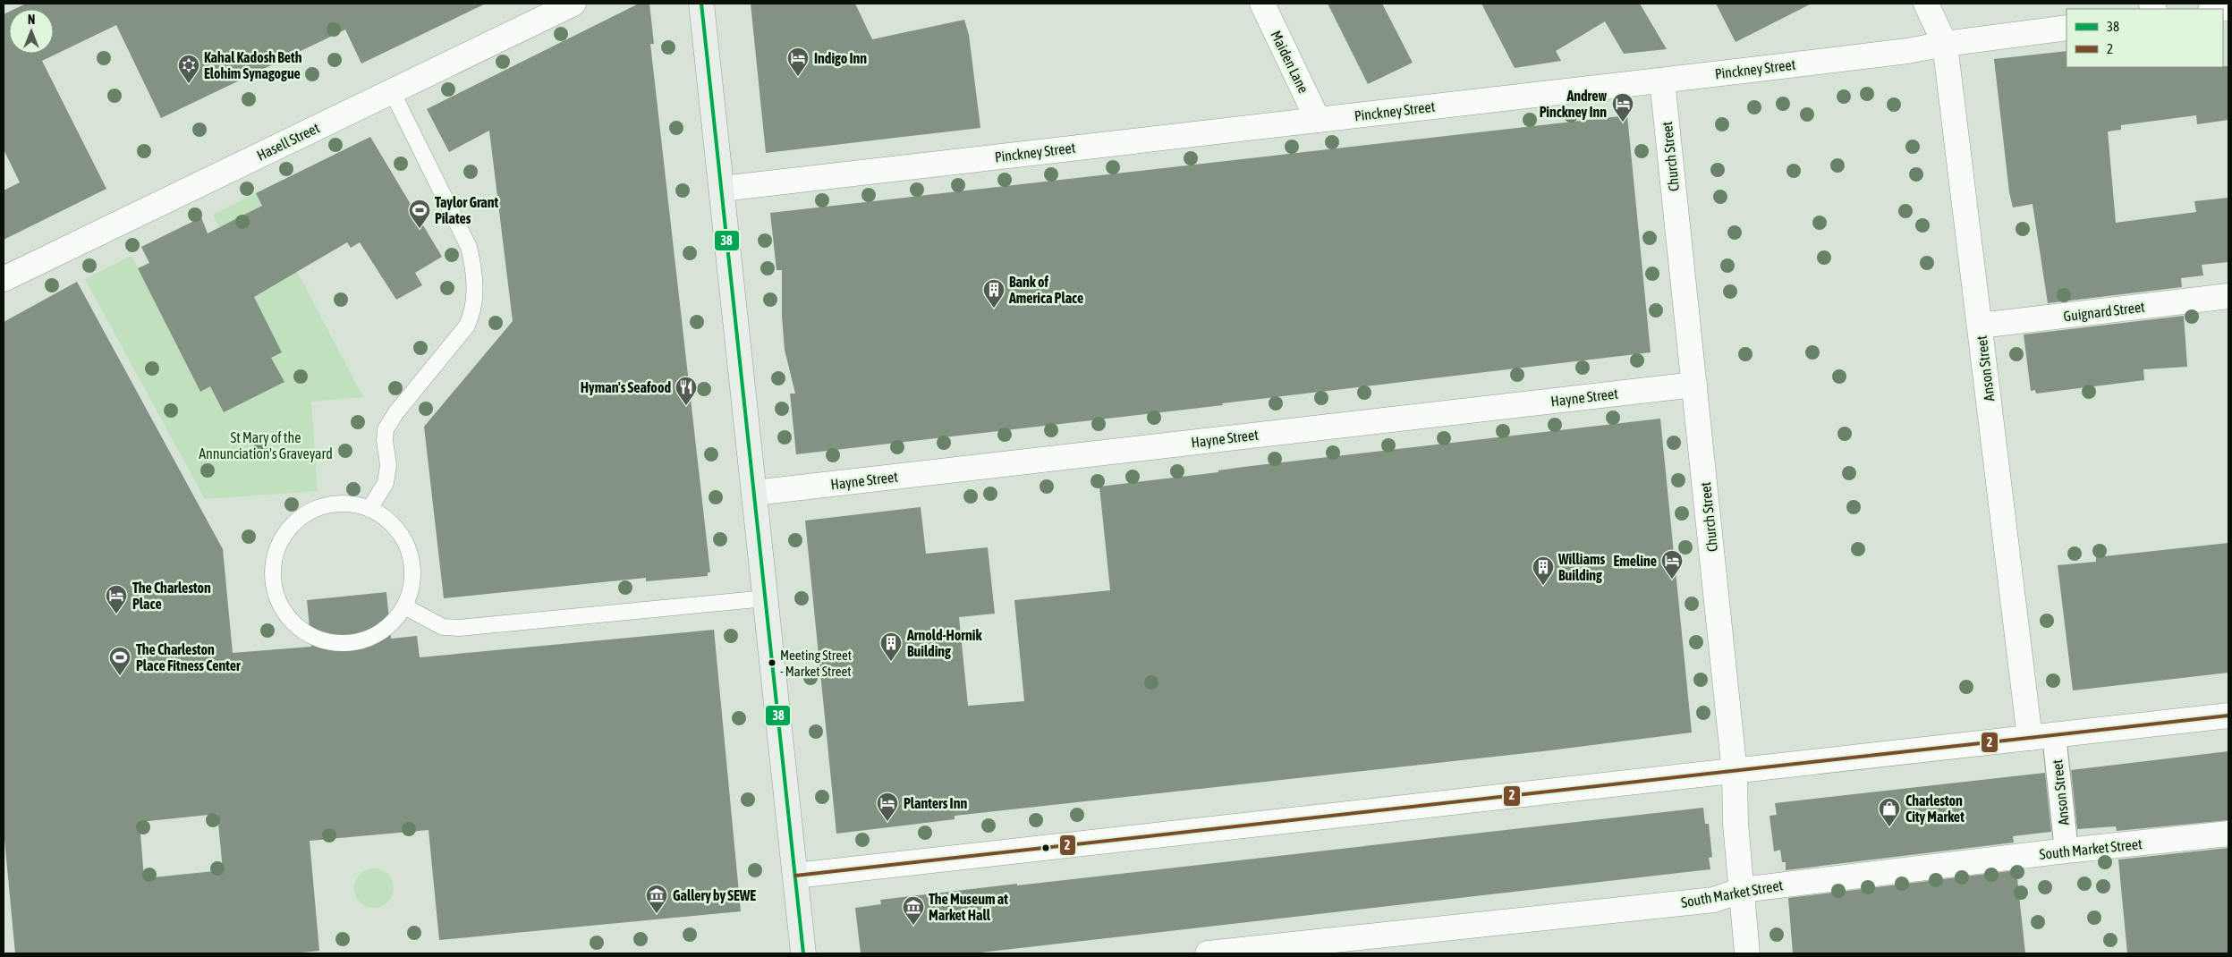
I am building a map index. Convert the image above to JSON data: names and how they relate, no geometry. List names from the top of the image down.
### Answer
{
  "streets": {
    "street": [
      "Maiden Lane",
      "Pinckney Street",
      "Hasell Street",
      "Church Street",
      "Guignard Street",
      "Anson Street",
      "Hayne Street",
      "South Market Street"
    ]
  },
  "crossings": [
    ["Maiden Lane", "Pinckney Street"],
    ["Pinckney Street", "Church Street"],
    ["Pinckney Street", "Anson Street"],
    ["Church Street", "Hayne Street"],
    ["Church Street", "South Market Street"],
    ["Guignard Street", "Anson Street"],
    ["Anson Street", "South Market Street"]
  ],
  "parks": ["St Mary of the Annunciation's Graveyard"],
  "places": {
    "hotel": [
      "Indigo Inn",
      "Andrew Pinckney Inn",
      "Emeline",
      "The Charleston Place",
      "Planters Inn"
    ],
    "synagogue": ["Kahal Kadosh Beth Elohim Synagogue"],
    "sports": ["Taylor Grant Pilates", "The Charleston Place Fitness Center"],
    "building": ["Bank of America Place", "Williams Building", "Arnold-Hornik Building"],
    "restaurant": ["Hyman's Seafood"],
    "other": ["Meeting Street - Market Street"],
    "shop": ["Charleston City Market"],
    "museum": ["Gallery by SEWE", "The Museum at Market Hall"]
  },
  "lines": ["transit line 38", "transit line 2"],
  "legend": ["38", "2"],
  "north": "top"
}
